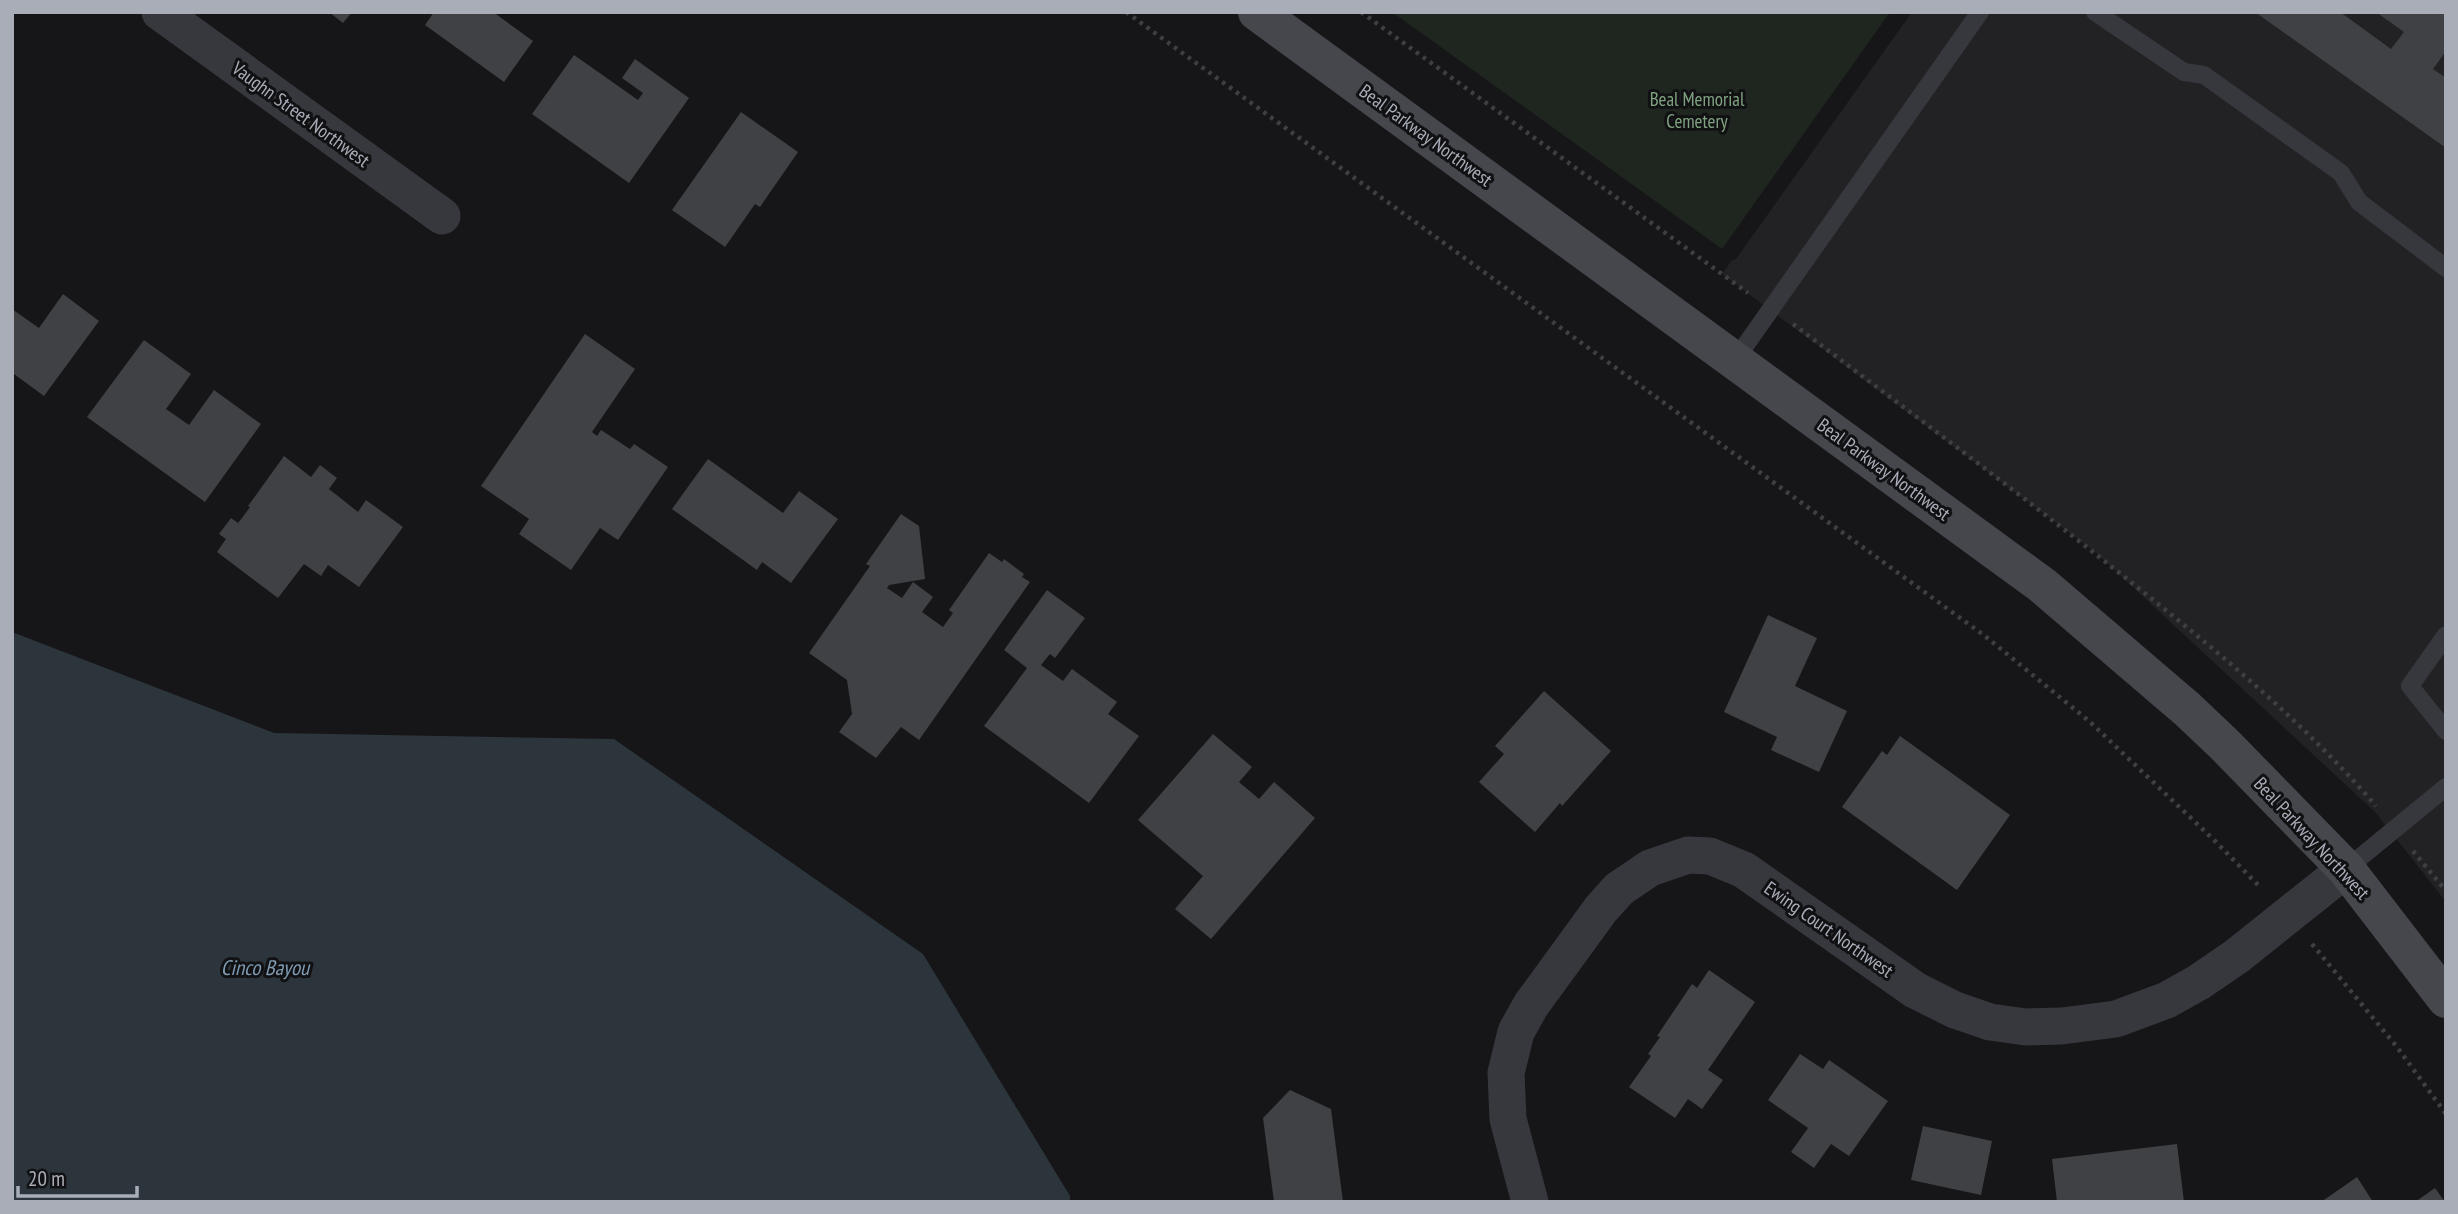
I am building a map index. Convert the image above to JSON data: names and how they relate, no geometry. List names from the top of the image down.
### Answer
{
  "streets": {
    "main road": ["Beal Parkway Northwest"],
    "street": ["Vaughn Street Northwest", "Ewing Court Northwest"]
  },
  "crossings": [
    ["Beal Parkway Northwest", "Ewing Court Northwest"]
  ],
  "water": ["Cinco Bayou"],
  "parks": ["Beal Memorial Cemetery"],
  "scale_bar": "20 m"
}
